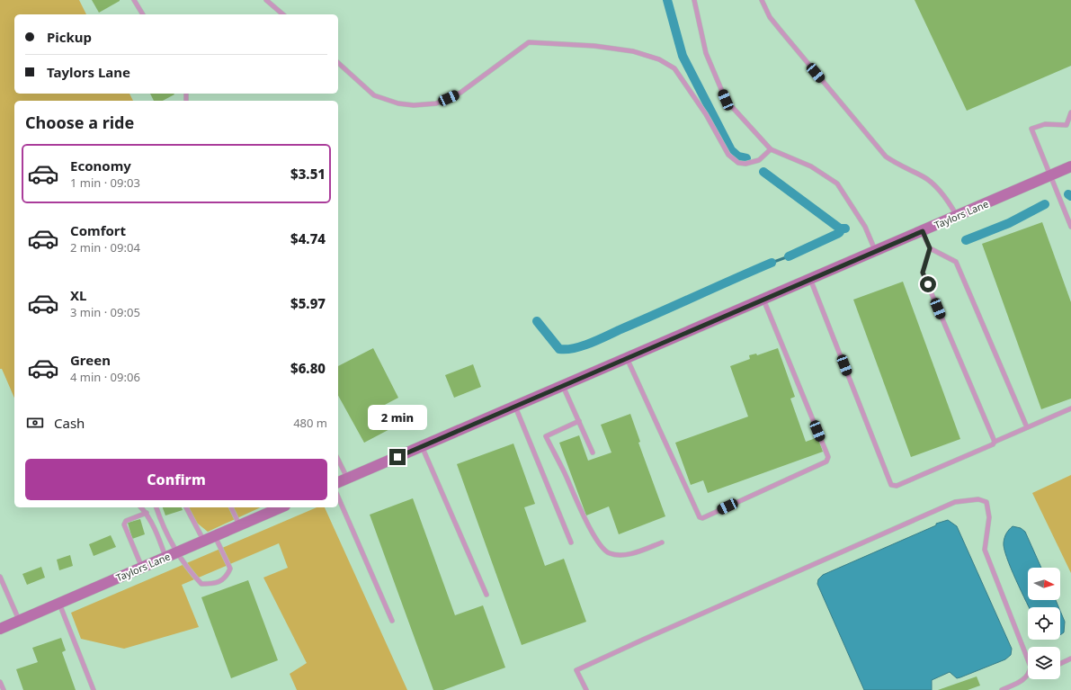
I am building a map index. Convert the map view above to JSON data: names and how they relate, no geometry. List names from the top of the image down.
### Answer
{
  "streets": {
    "street": ["Taylors Lane"]
  },
  "north": "right",
  "page": {
    "banner": ["Pickup", "Taylors Lane"],
    "heading": "Choose a ride",
    "list": [
      {
        "name": "Economy",
        "note": "1 min · 09:03",
        "value": "$3.51"
      },
      {
        "name": "Comfort",
        "note": "2 min · 09:04",
        "value": "$4.74"
      },
      {
        "name": "XL",
        "note": "3 min · 09:05",
        "value": "$5.97"
      },
      {
        "name": "Green",
        "note": "4 min · 09:06",
        "value": "$6.80"
      }
    ],
    "pay": ["Cash", "480 m"],
    "bubble": "2 min",
    "buttons": "Confirm"
  }
}
